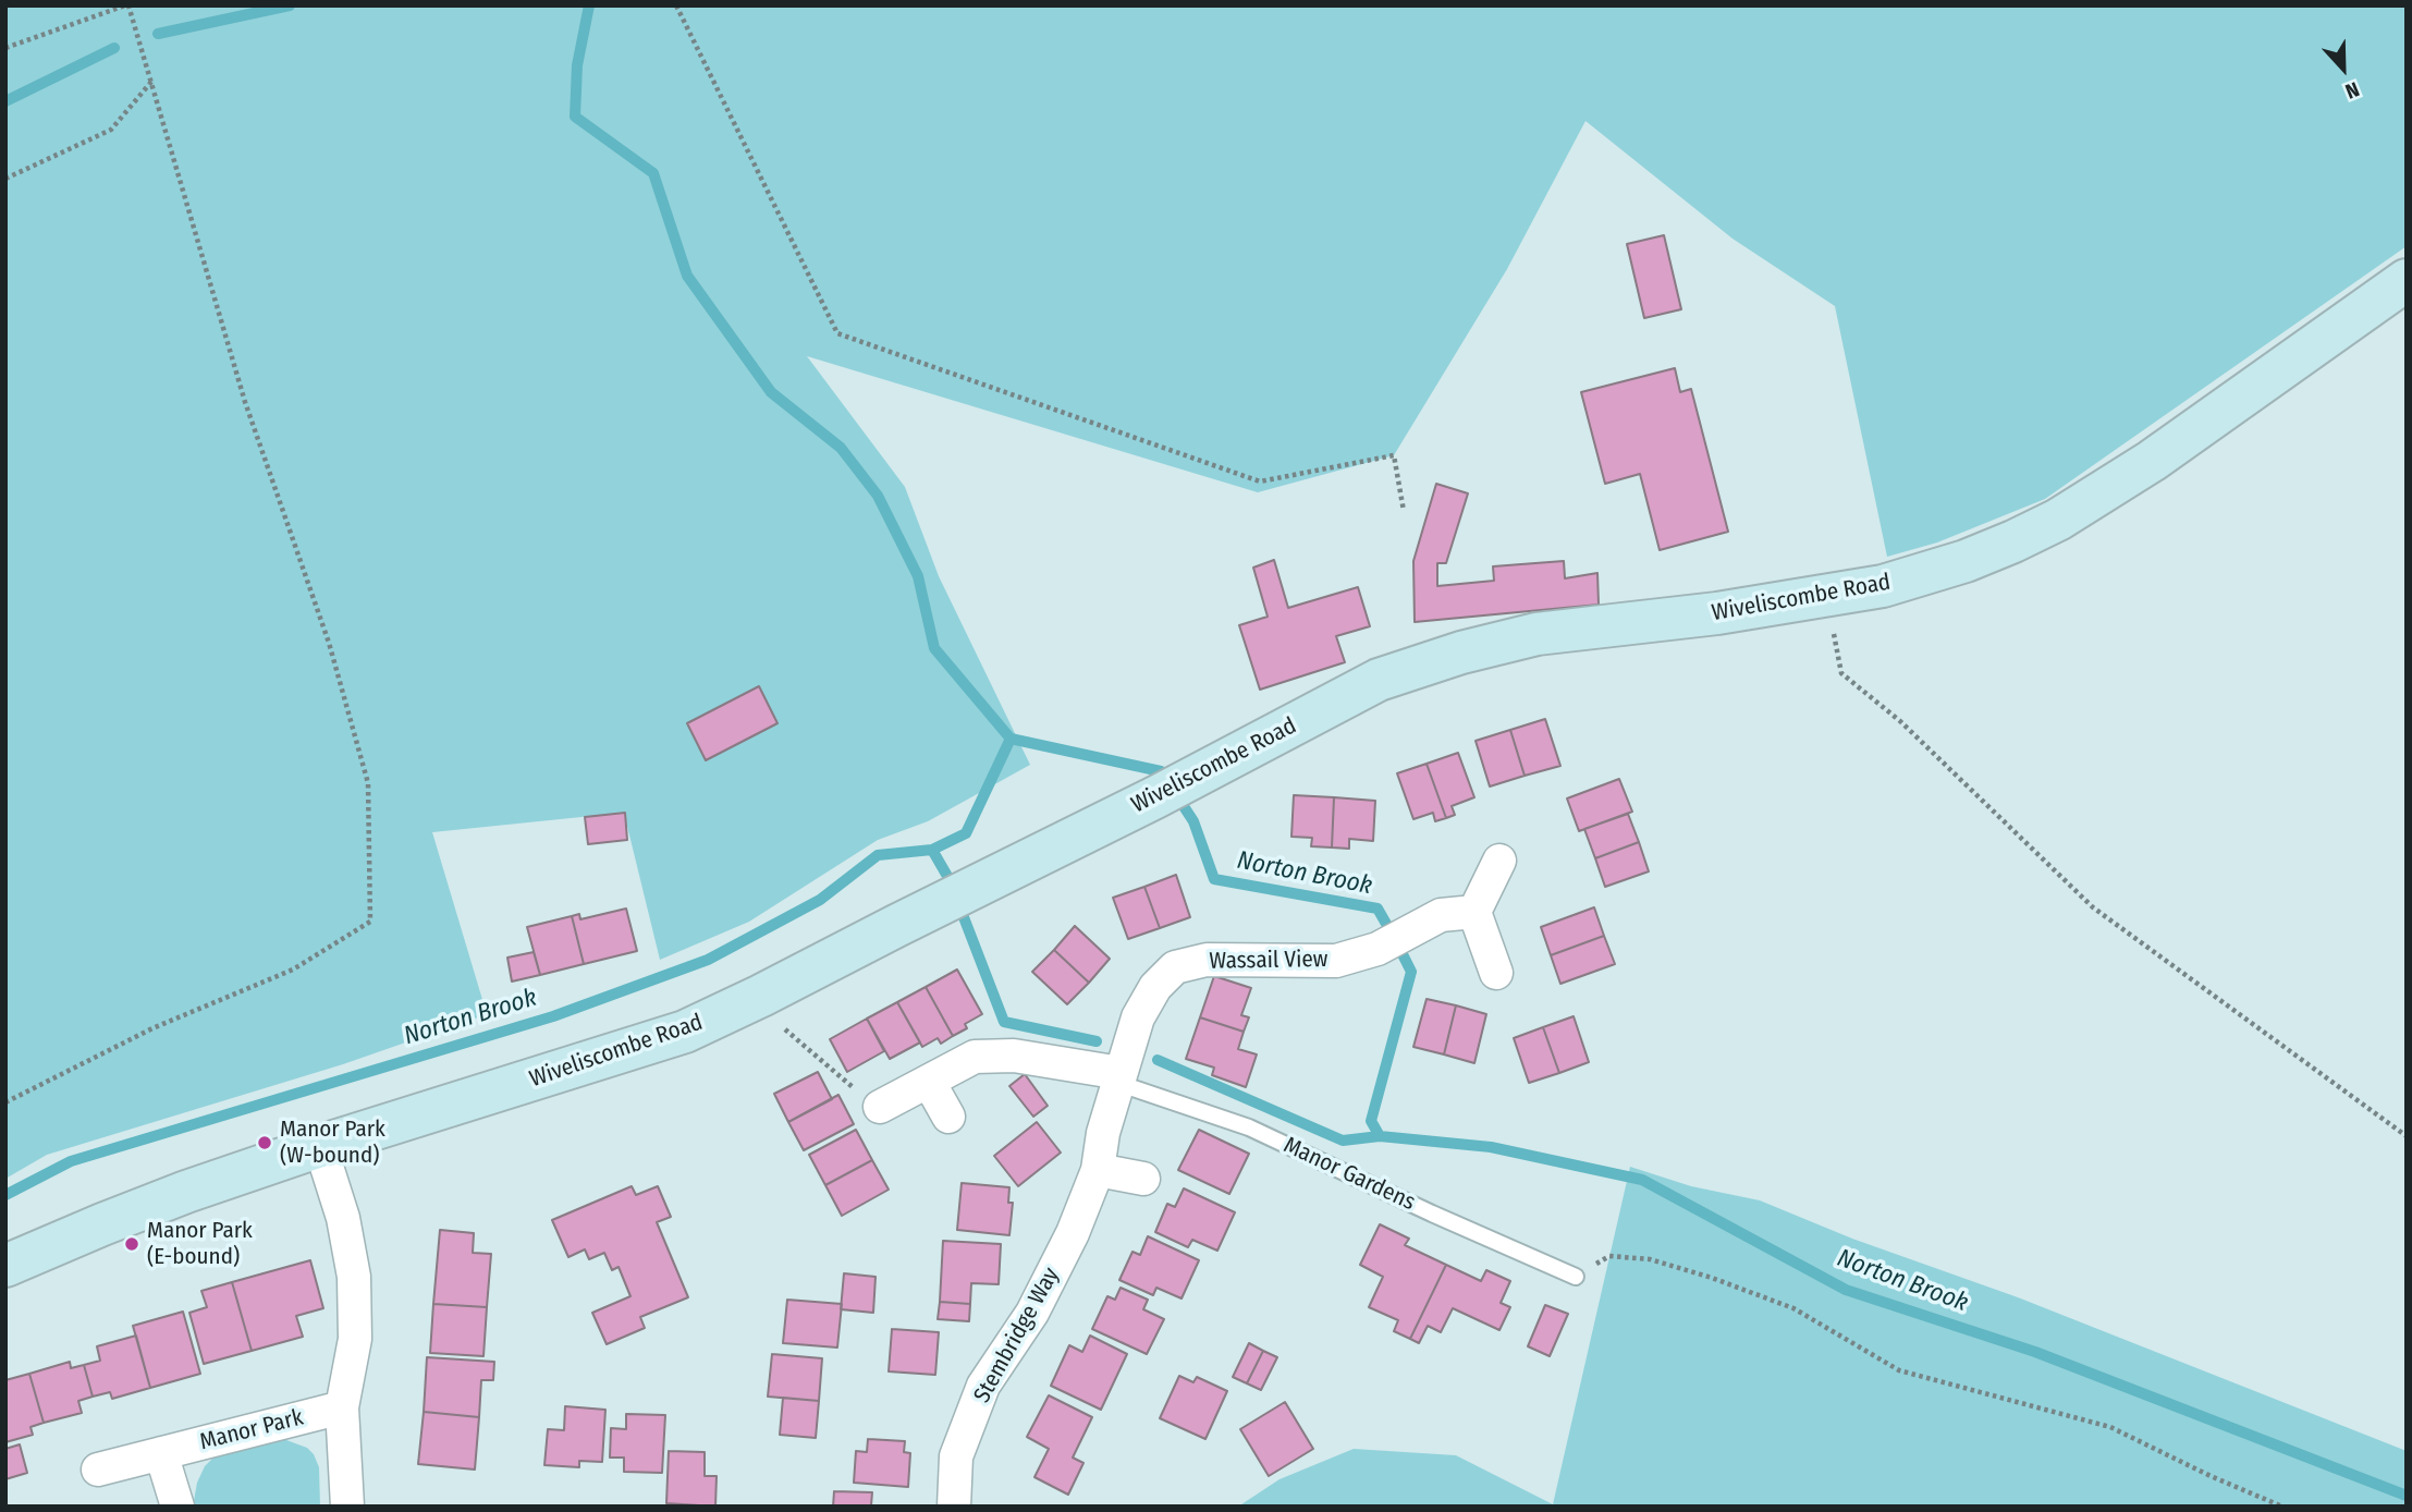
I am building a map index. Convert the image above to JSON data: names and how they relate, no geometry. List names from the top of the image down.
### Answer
{
  "streets": {
    "main road": ["Wiveliscombe Road"],
    "street": ["Wassail View", "Stembridge Way", "Manor Park"],
    "lane": ["Manor Gardens"]
  },
  "crossings": [
    ["Wassail View", "Manor Gardens"],
    ["Wassail View", "Stembridge Way"],
    ["Manor Gardens", "Stembridge Way"]
  ],
  "water": ["Norton Brook"],
  "places": ["Manor Park (W-bound)", "Manor Park (E-bound)"],
  "north": "bottom"
}
